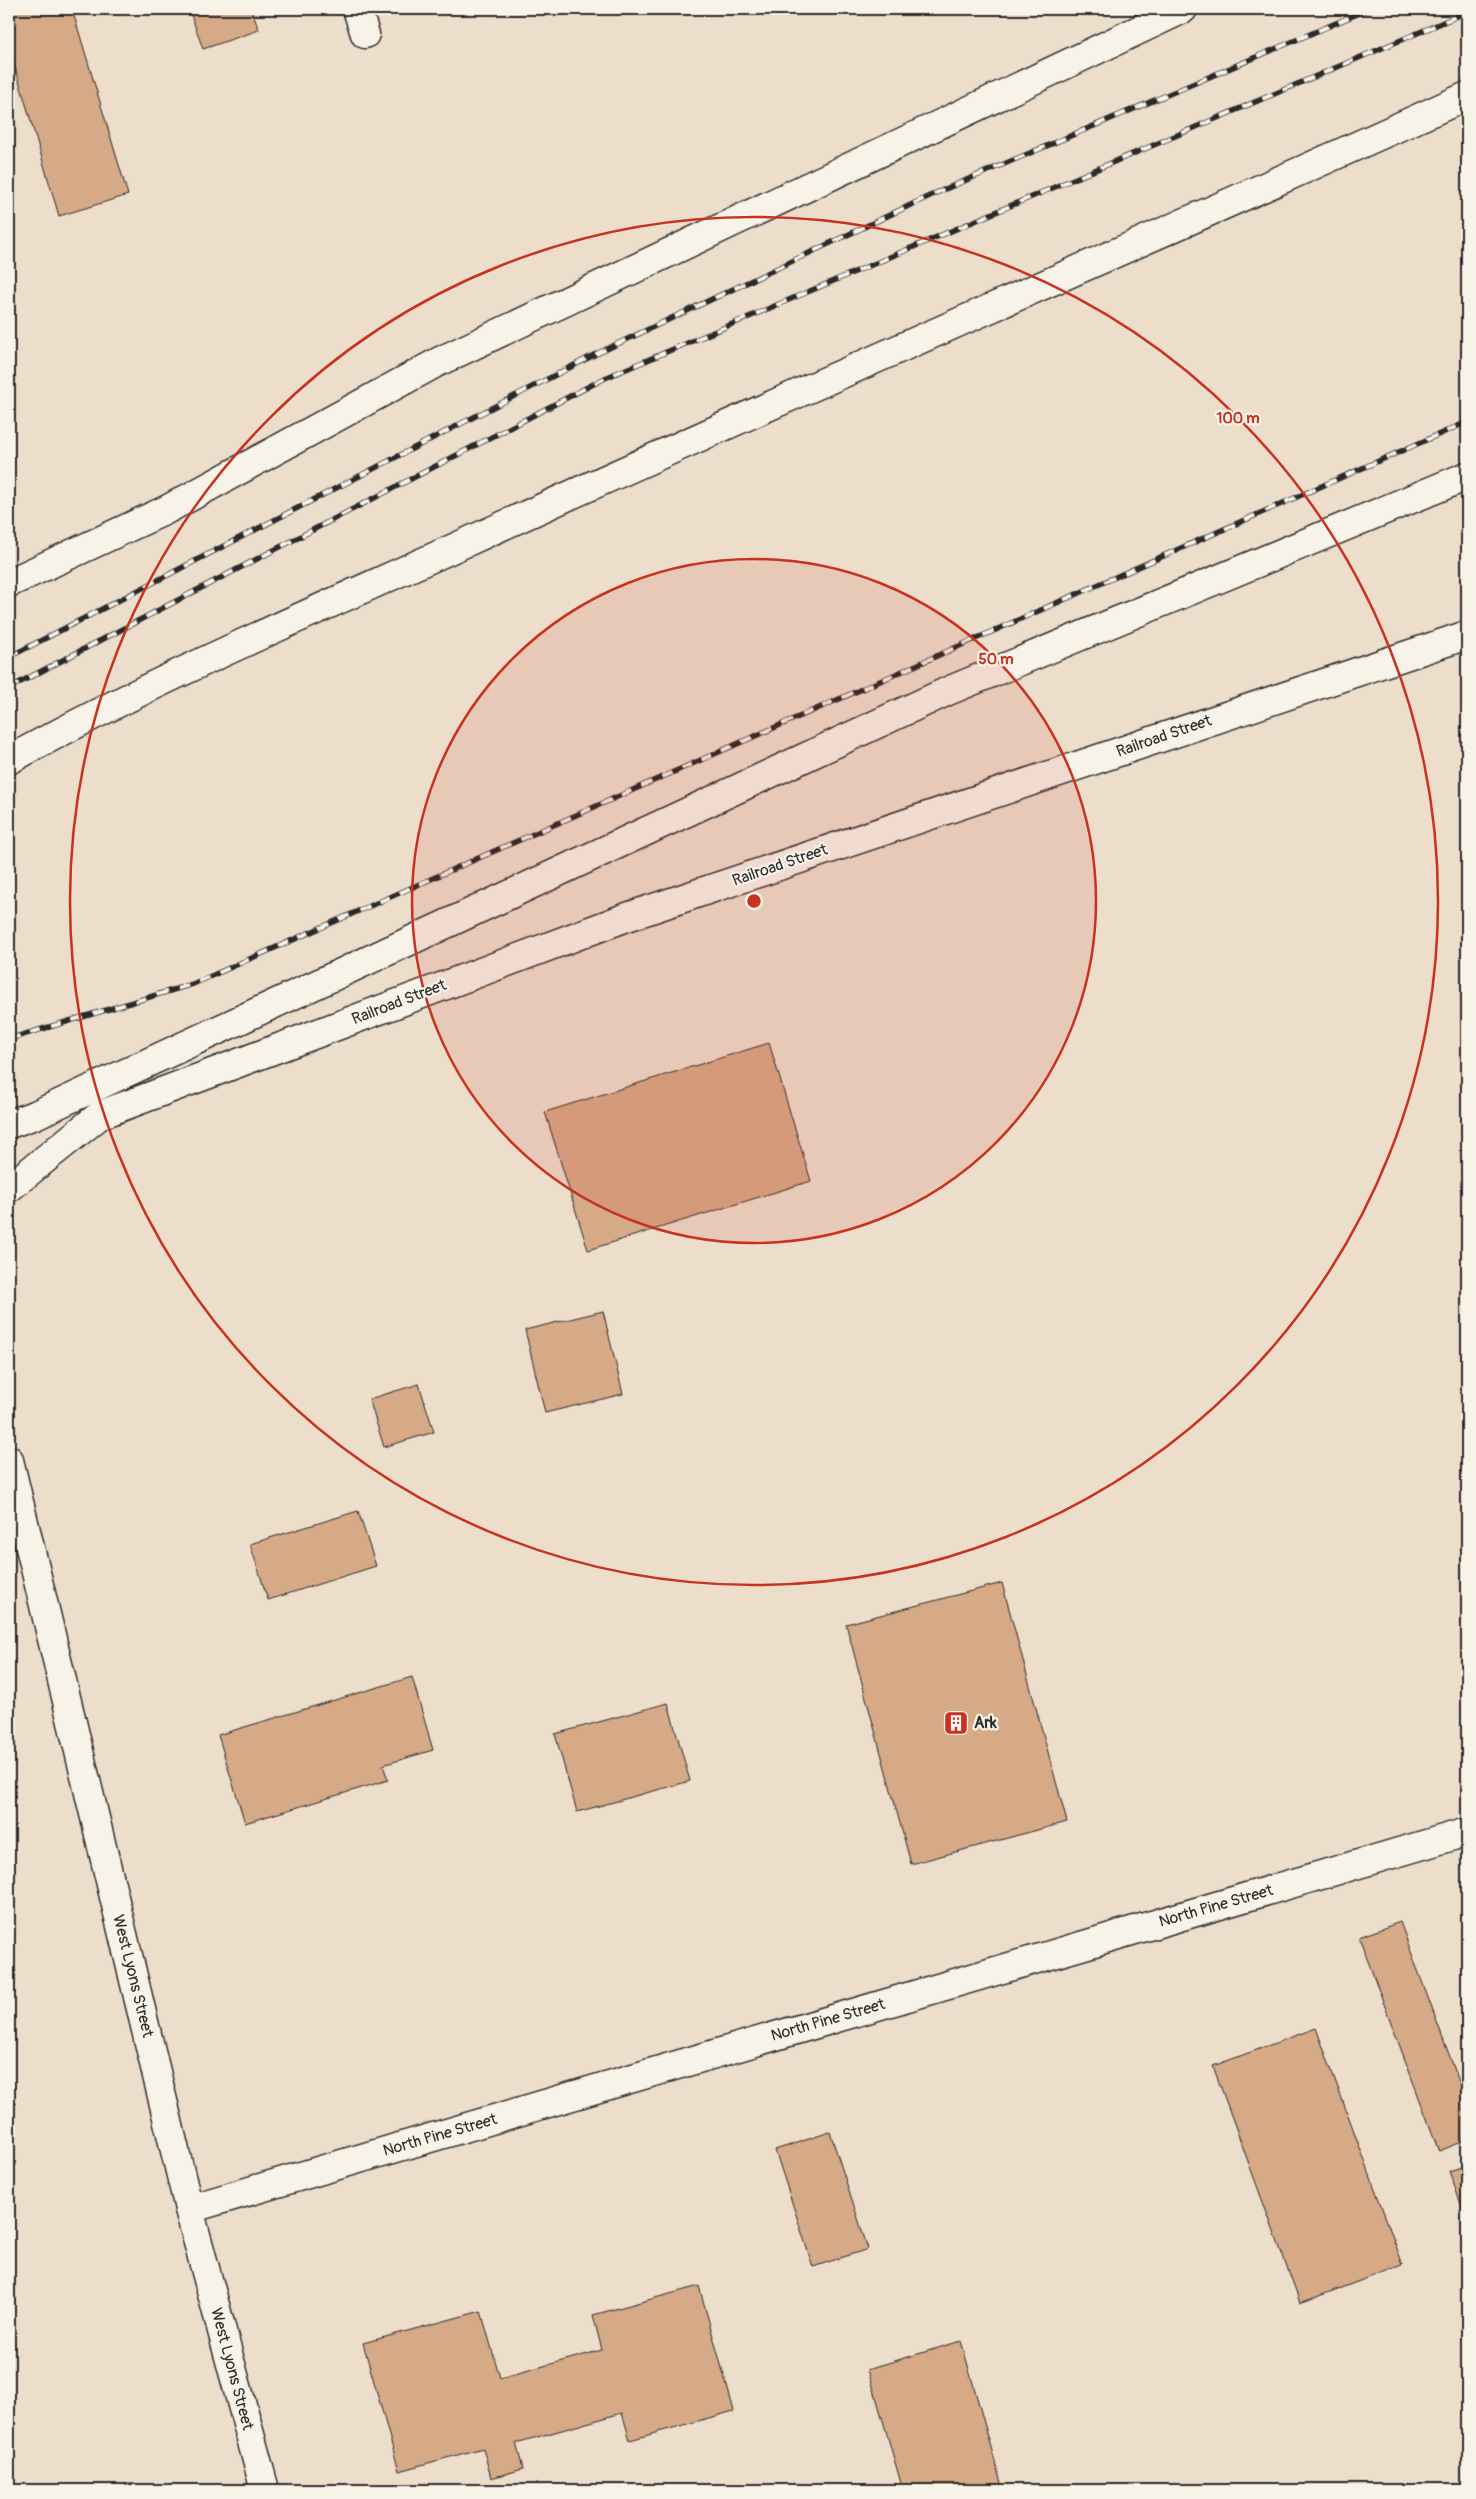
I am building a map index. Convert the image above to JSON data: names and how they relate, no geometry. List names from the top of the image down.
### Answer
{
  "streets": {
    "street": ["Railroad Street", "North Pine Street", "West Lyons Street"]
  },
  "crossings": [
    ["North Pine Street", "West Lyons Street"]
  ],
  "places": {
    "building": ["Ark"]
  },
  "rings": ["100 m", "50 m"]
}
